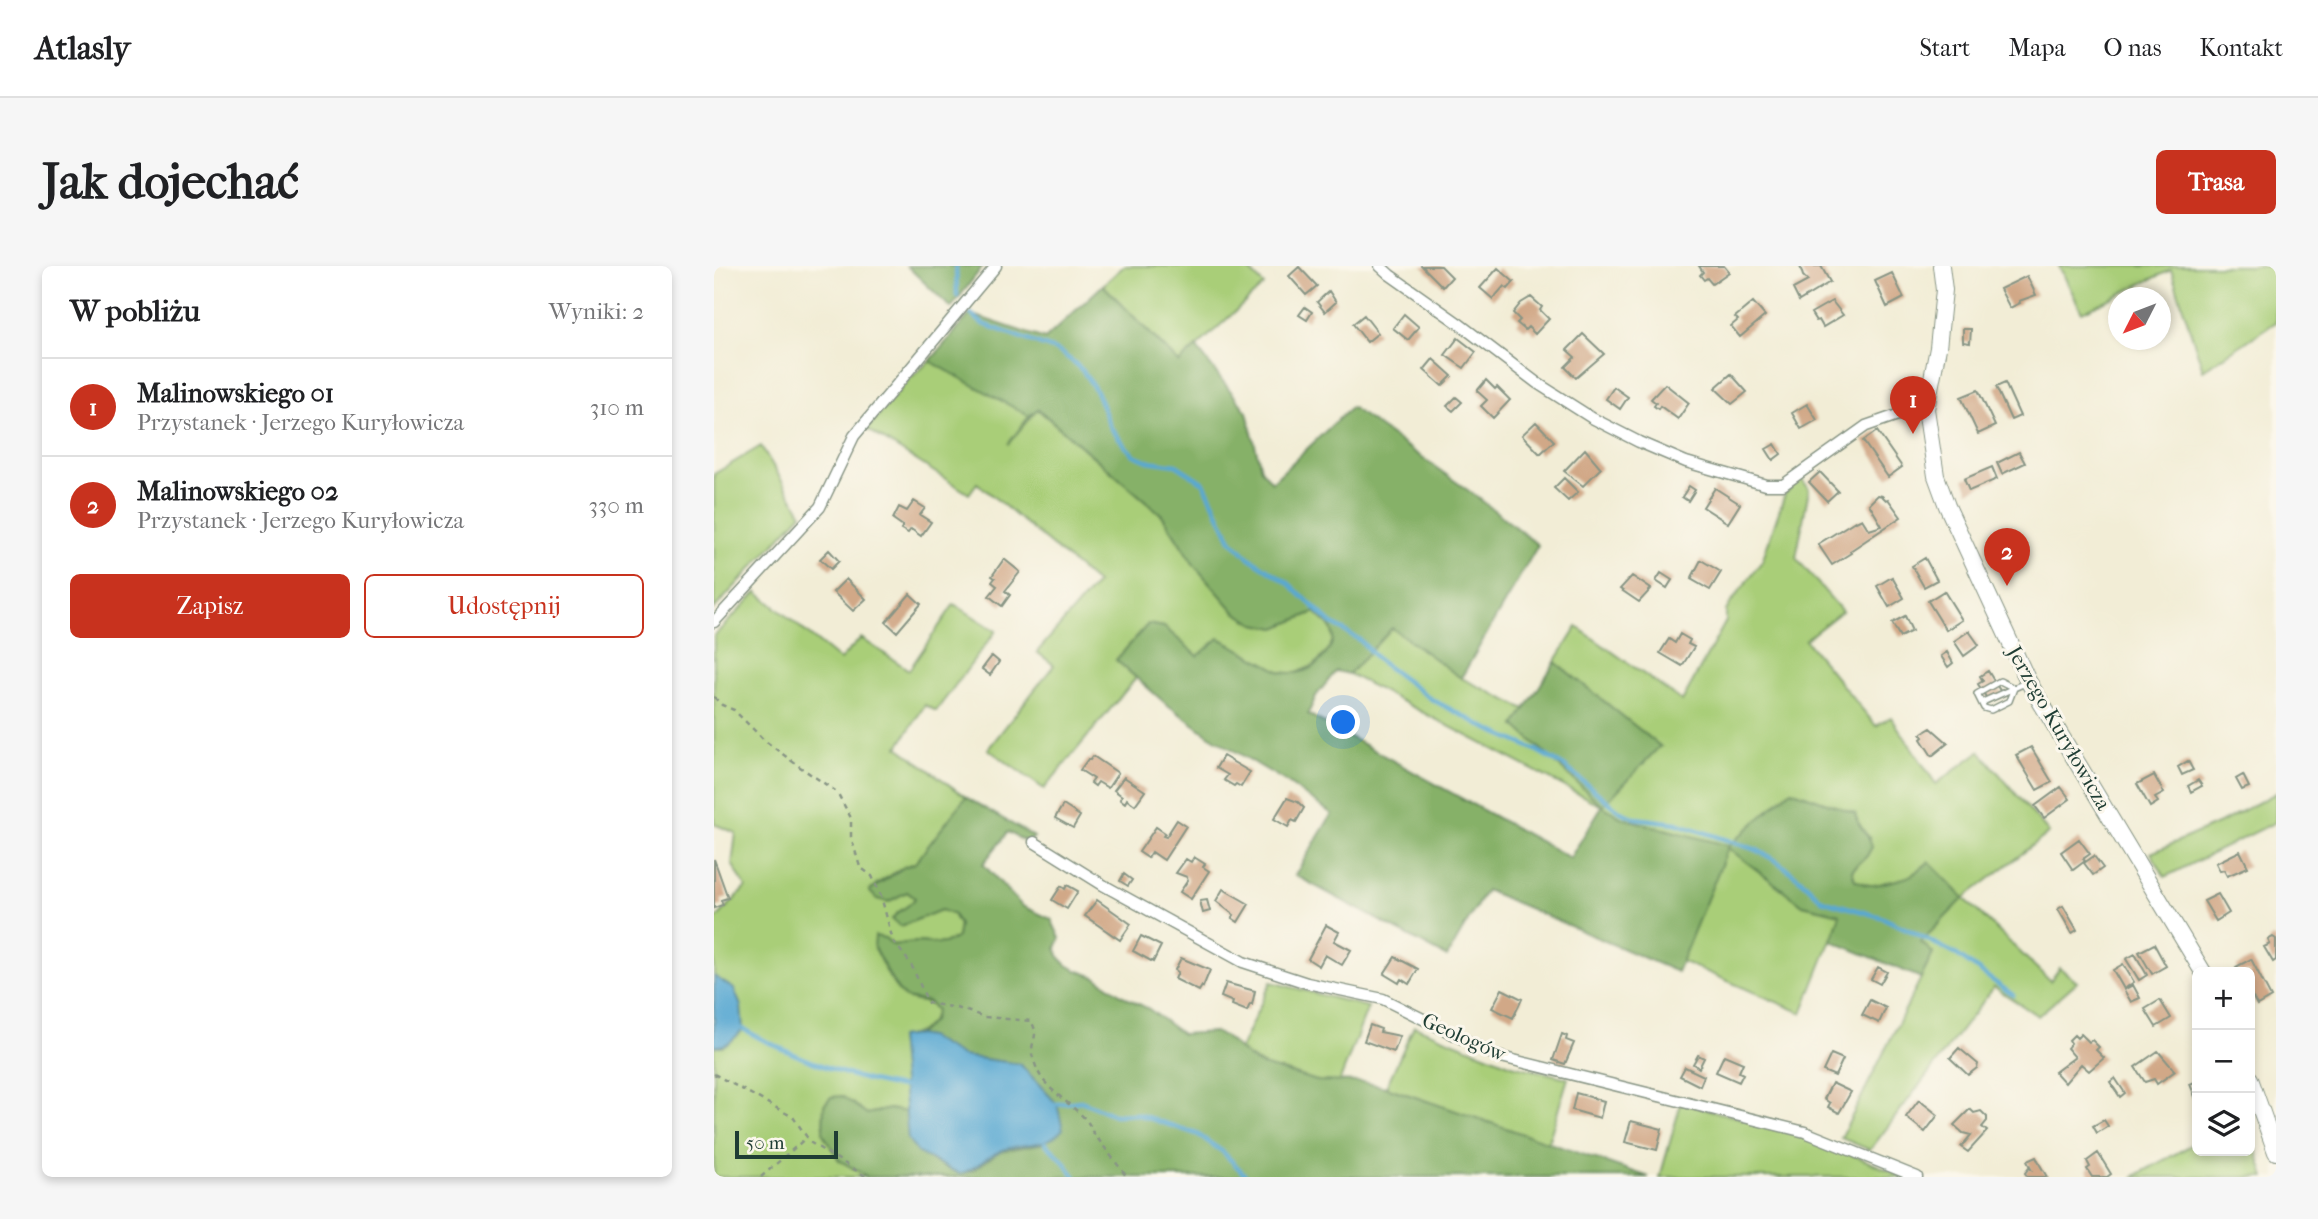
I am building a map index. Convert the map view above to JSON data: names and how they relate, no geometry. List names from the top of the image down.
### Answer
{
  "streets": {
    "street": ["Jerzego Kuryłowicza", "Geologów"]
  },
  "scale_bar": "50 m",
  "north": "bottom left",
  "page": {
    "header": "Atlasly",
    "nav": [
      "Start",
      "Mapa",
      "O nas",
      "Kontakt"
    ],
    "buttons": [
      "Trasa",
      ["Zapisz", "Udostępnij"]
    ],
    "title": "Jak dojechać",
    "heading": ["W pobliżu", "Wyniki: 2"],
    "list": [
      {
        "mark": "1",
        "name": "Malinowskiego 01",
        "note": "Przystanek · Jerzego Kuryłowicza",
        "value": "310 m"
      },
      {
        "mark": "2",
        "name": "Malinowskiego 02",
        "note": "Przystanek · Jerzego Kuryłowicza",
        "value": "330 m"
      }
    ],
    "pins": ["1", "2"],
    "map_buttons": ["+", "−"],
    "scale": "50 m"
  }
}
